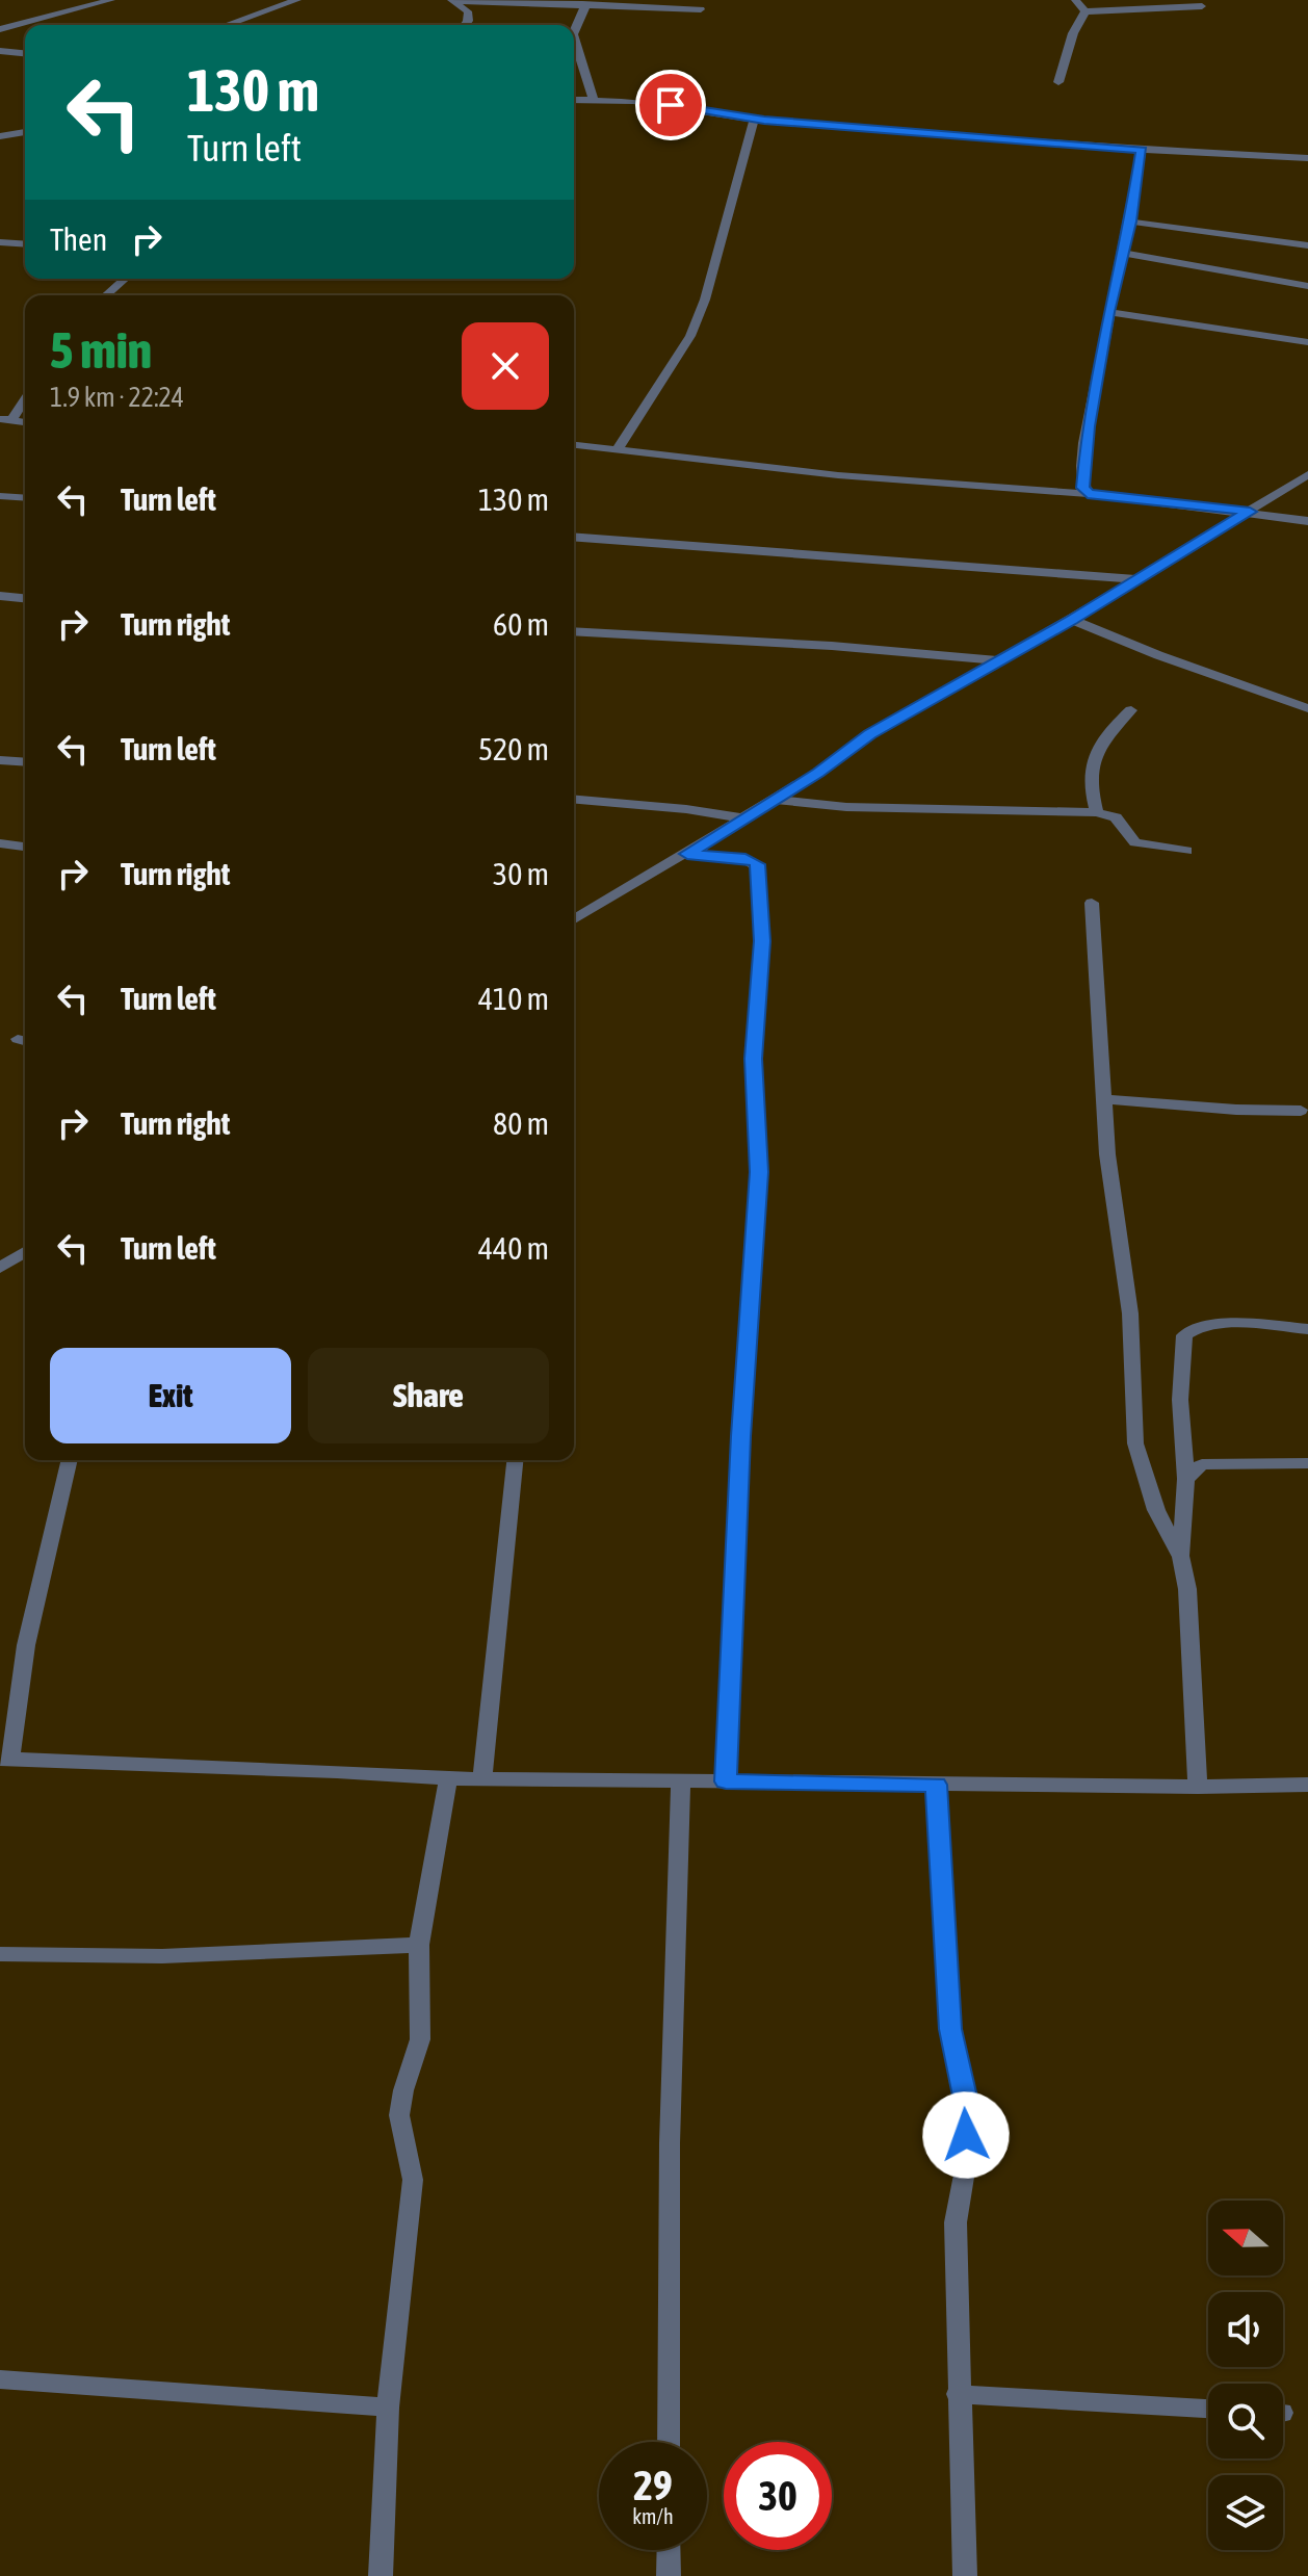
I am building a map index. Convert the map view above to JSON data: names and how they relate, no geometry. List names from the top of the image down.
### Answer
{
  "north": "left",
  "page": {
    "turn": ["130 m", "Turn left"],
    "then": "Then",
    "heading": ["5 min", "1.9 km · 22:24"],
    "list": [
      {
        "name": "Turn left",
        "value": "130 m"
      },
      {
        "name": "Turn right",
        "value": "60 m"
      },
      {
        "name": "Turn left",
        "value": "520 m"
      },
      {
        "name": "Turn right",
        "value": "30 m"
      },
      {
        "name": "Turn left",
        "value": "410 m"
      },
      {
        "name": "Turn right",
        "value": "80 m"
      },
      {
        "name": "Turn left",
        "value": "440 m"
      }
    ],
    "buttons": ["Exit", "Share"],
    "speed": "29 km/h",
    "limit": "30"
  }
}
